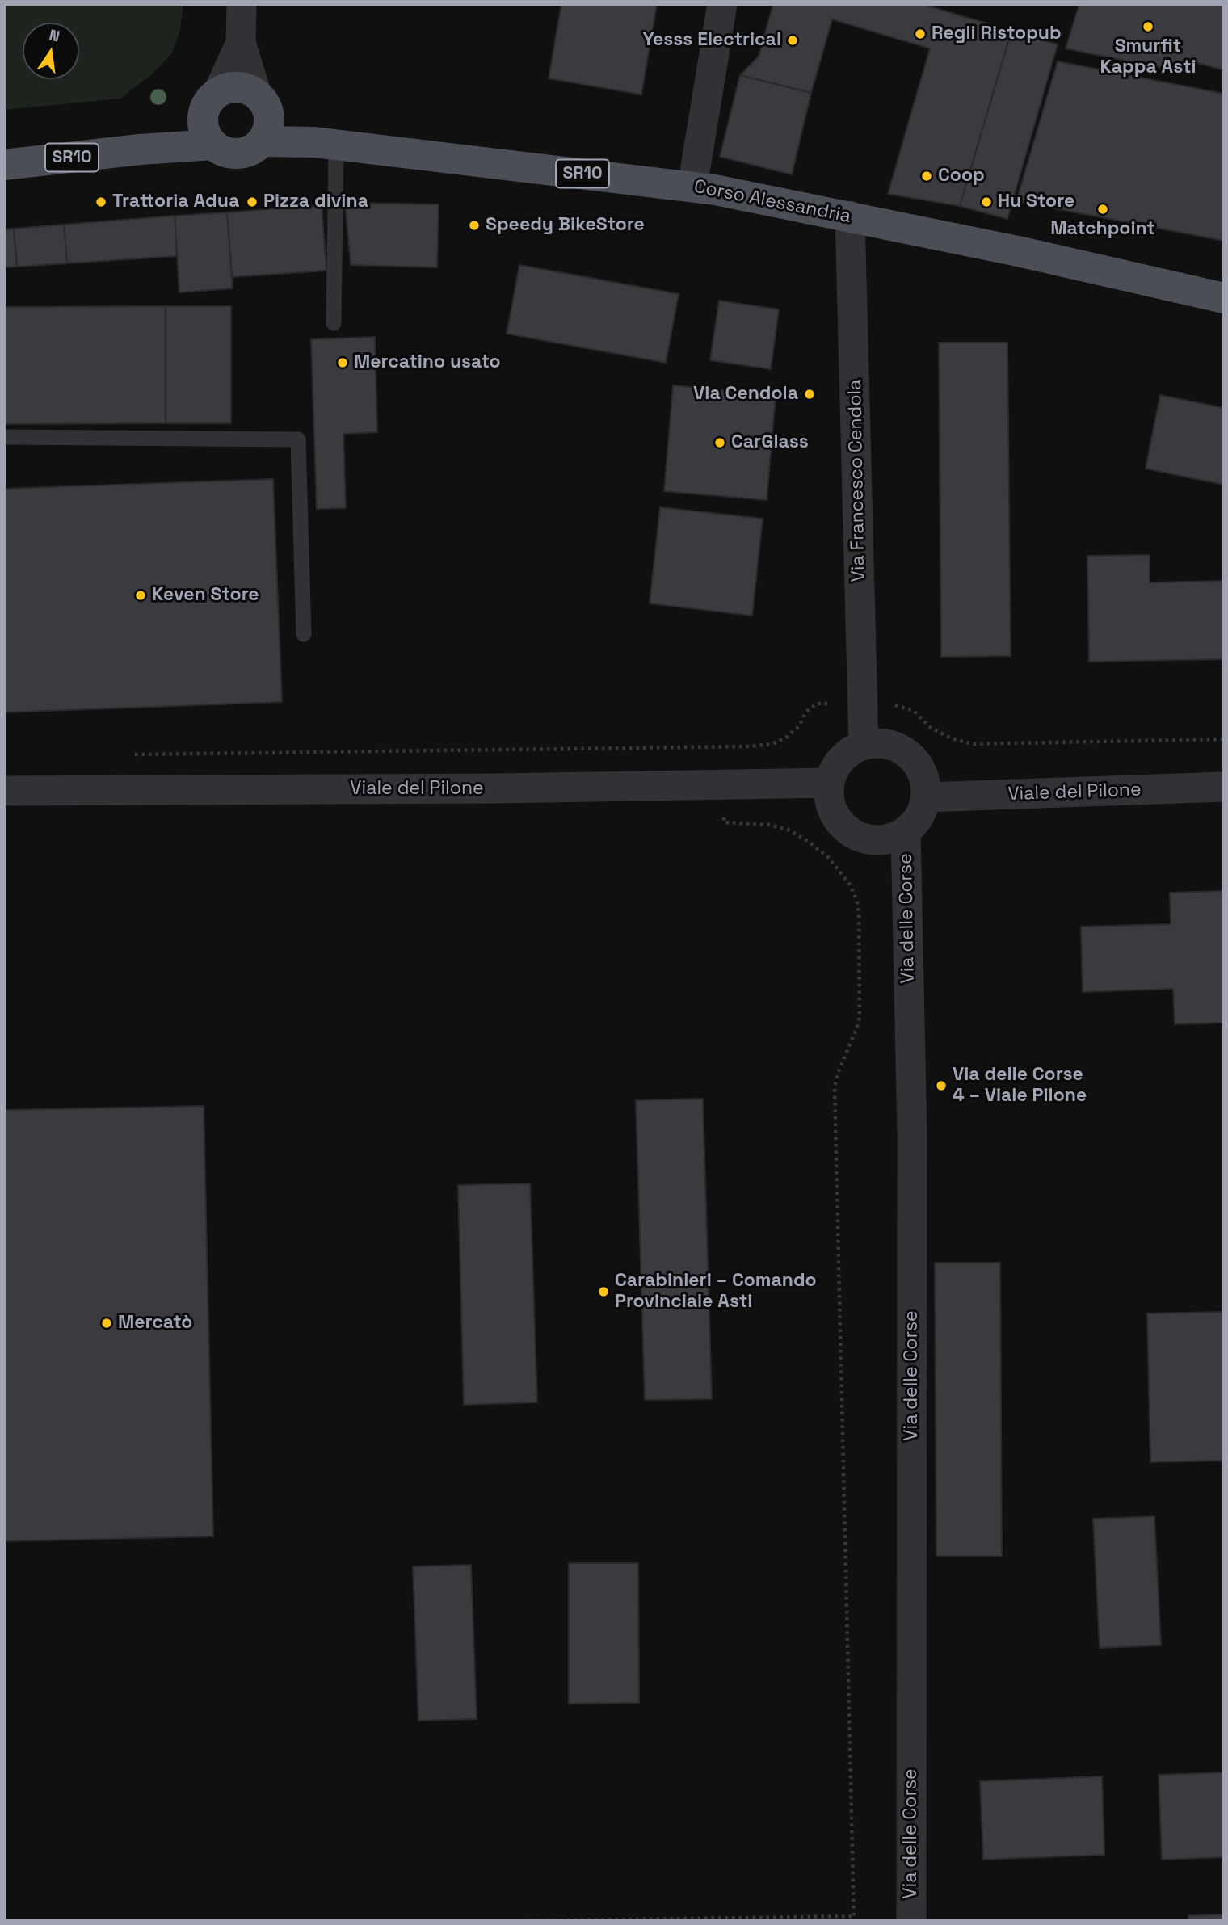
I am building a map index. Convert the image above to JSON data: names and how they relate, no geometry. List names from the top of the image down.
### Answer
{
  "streets": {
    "main road": ["SR10", "Corso Alessandria"],
    "street": ["Via Francesco Cendola", "Viale del Pilone", "Via delle Corse"]
  },
  "crossings": [
    ["Corso Alessandria", "Via Francesco Cendola"],
    ["Via Francesco Cendola", "Viale del Pilone"],
    ["Via Francesco Cendola", "Via delle Corse"],
    ["Viale del Pilone", "Via delle Corse"]
  ],
  "places": [
    "Smurfit Kappa Asti",
    "Regli Ristopub",
    "Yesss Electrical",
    "Coop",
    "Trattoria Adua",
    "Pizza divina",
    "Hu Store",
    "Matchpoint",
    "Speedy BikeStore",
    "Mercatino usato",
    "Via Cendola",
    "CarGlass",
    "Keven Store",
    "Via delle Corse 4 – Viale Pilone",
    "Carabinieri – Comando Provinciale Asti",
    "Mercatò"
  ],
  "north": "top"
}
